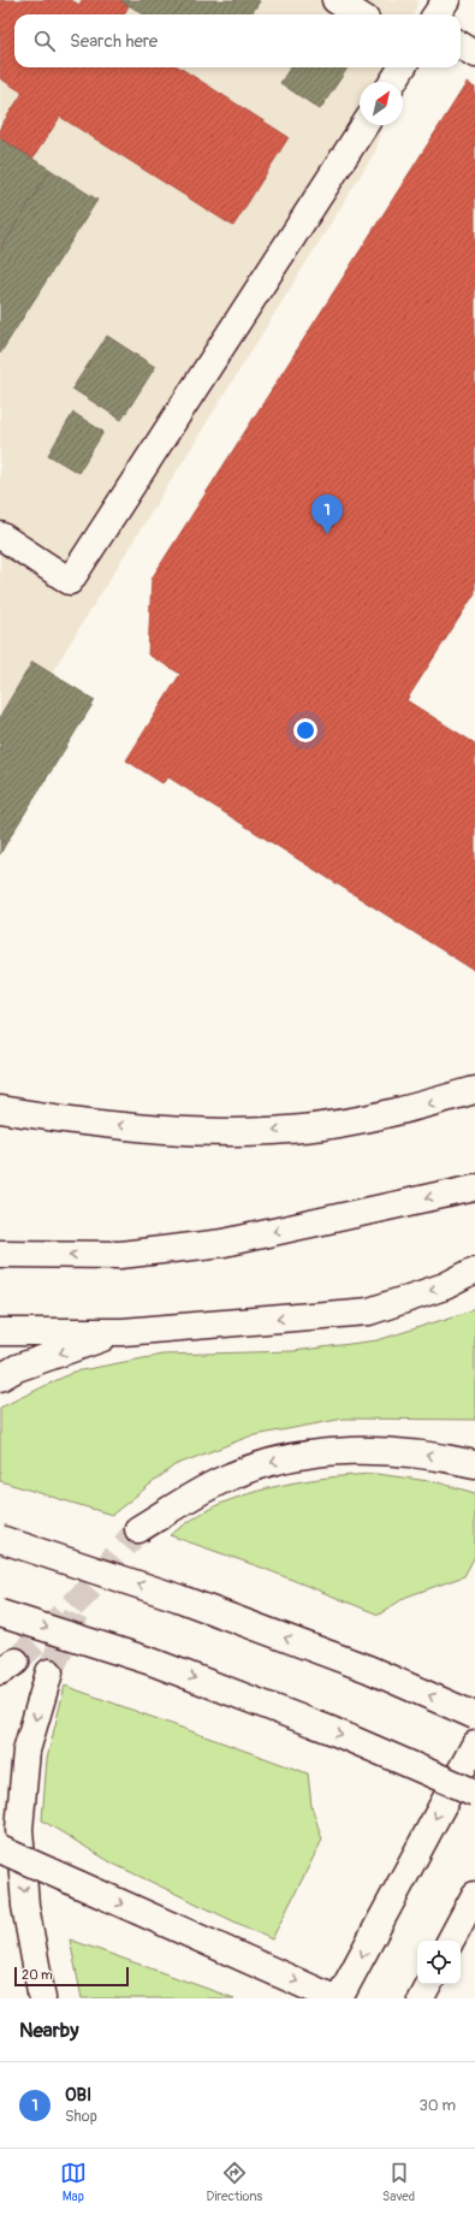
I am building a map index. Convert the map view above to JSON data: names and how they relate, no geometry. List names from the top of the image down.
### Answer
{
  "scale_bar": "20 m",
  "north": "top right",
  "page": {
    "search": "Search here",
    "pins": "1",
    "scale": "20 m",
    "heading": "Nearby",
    "list": [
      {
        "mark": "1",
        "name": "OBI",
        "note": "Shop",
        "value": "30 m"
      }
    ],
    "nav": ["Map", "Directions", "Saved"]
  }
}
